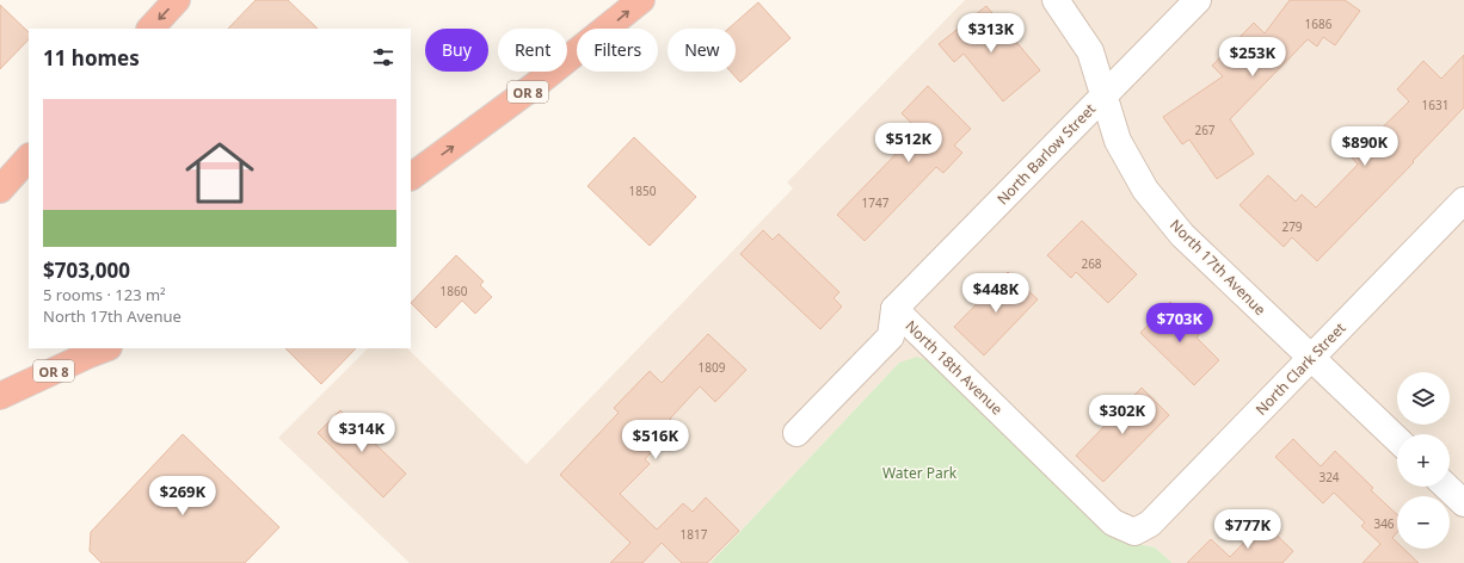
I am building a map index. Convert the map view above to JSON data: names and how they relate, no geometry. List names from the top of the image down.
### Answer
{
  "streets": {
    "highway": ["OR 8"],
    "street": [
      "North Barlow Street",
      "North 17th Avenue",
      "North 18th Avenue",
      "North Clark Street"
    ]
  },
  "crossings": [
    ["North Barlow Street", "North 17th Avenue"],
    ["North Barlow Street", "North 18th Avenue"],
    ["North 17th Avenue", "North Clark Street"],
    ["North 18th Avenue", "North Clark Street"]
  ],
  "parks": ["Water Park"],
  "house_numbers": [
    "1686",
    "1631",
    "267",
    "1850",
    "1747",
    "279",
    "268",
    "1860",
    "1809",
    "324",
    "346",
    "1817"
  ],
  "page": {
    "price": [
      "$313K",
      "$253K",
      "$512K",
      "$890K",
      "$448K",
      "$703K",
      "$302K",
      "$314K",
      "$516K",
      "$269K",
      "$777K"
    ],
    "chip": [
      "Buy",
      "Rent",
      "Filters",
      "New"
    ],
    "heading": "11 homes",
    "list": [
      {
        "name": "$703,000",
        "note": "5 rooms · 123 m² · North 17th Avenue"
      }
    ],
    "map_buttons": ["+", "−"]
  }
}
